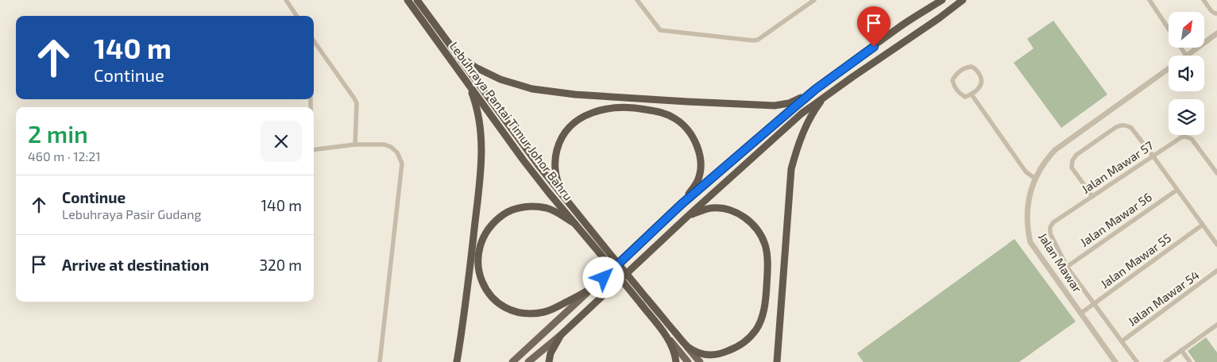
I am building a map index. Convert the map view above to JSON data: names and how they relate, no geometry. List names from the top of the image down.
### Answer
{
  "streets": {
    "highway": ["Lebuhraya Pantai Timur Johor Bahru"],
    "street": [
      "Jalan Mawar 57",
      "Jalan Mawar 56",
      "Jalan Mawar 55",
      "Jalan Mawar",
      "Jalan Mawar 54"
    ]
  },
  "crossings": [
    ["Jalan Mawar 57", "Jalan Mawar 56"],
    ["Jalan Mawar 55", "Jalan Mawar"]
  ],
  "north": "top right",
  "page": {
    "turn": ["140 m", "Continue"],
    "heading": ["2 min", "460 m · 12:21"],
    "list": [
      {
        "name": "Continue",
        "note": "Lebuhraya Pasir Gudang",
        "value": "140 m"
      },
      {
        "name": "Arrive at destination",
        "value": "320 m"
      }
    ]
  }
}
